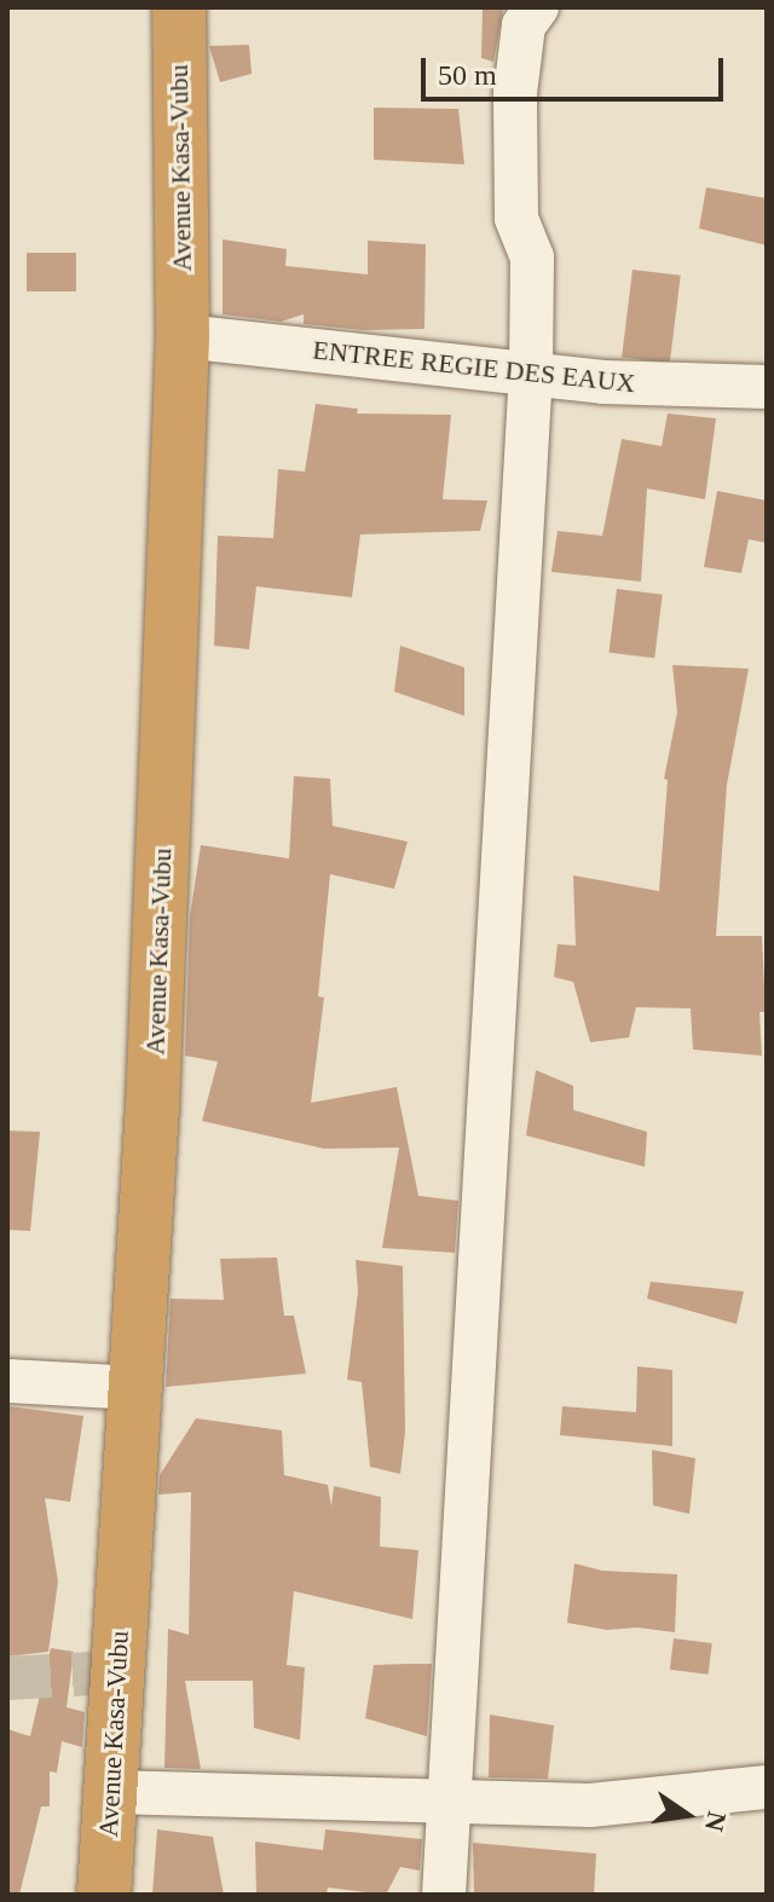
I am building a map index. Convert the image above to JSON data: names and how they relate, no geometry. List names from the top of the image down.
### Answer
{
  "streets": {
    "highway": ["Avenue Kasa-Vubu"],
    "street": ["ENTREE REGIE DES EAUX"]
  },
  "crossings": [
    ["Avenue Kasa-Vubu", "ENTREE REGIE DES EAUX"]
  ],
  "scale_bar": "50 m",
  "north": "right"
}
